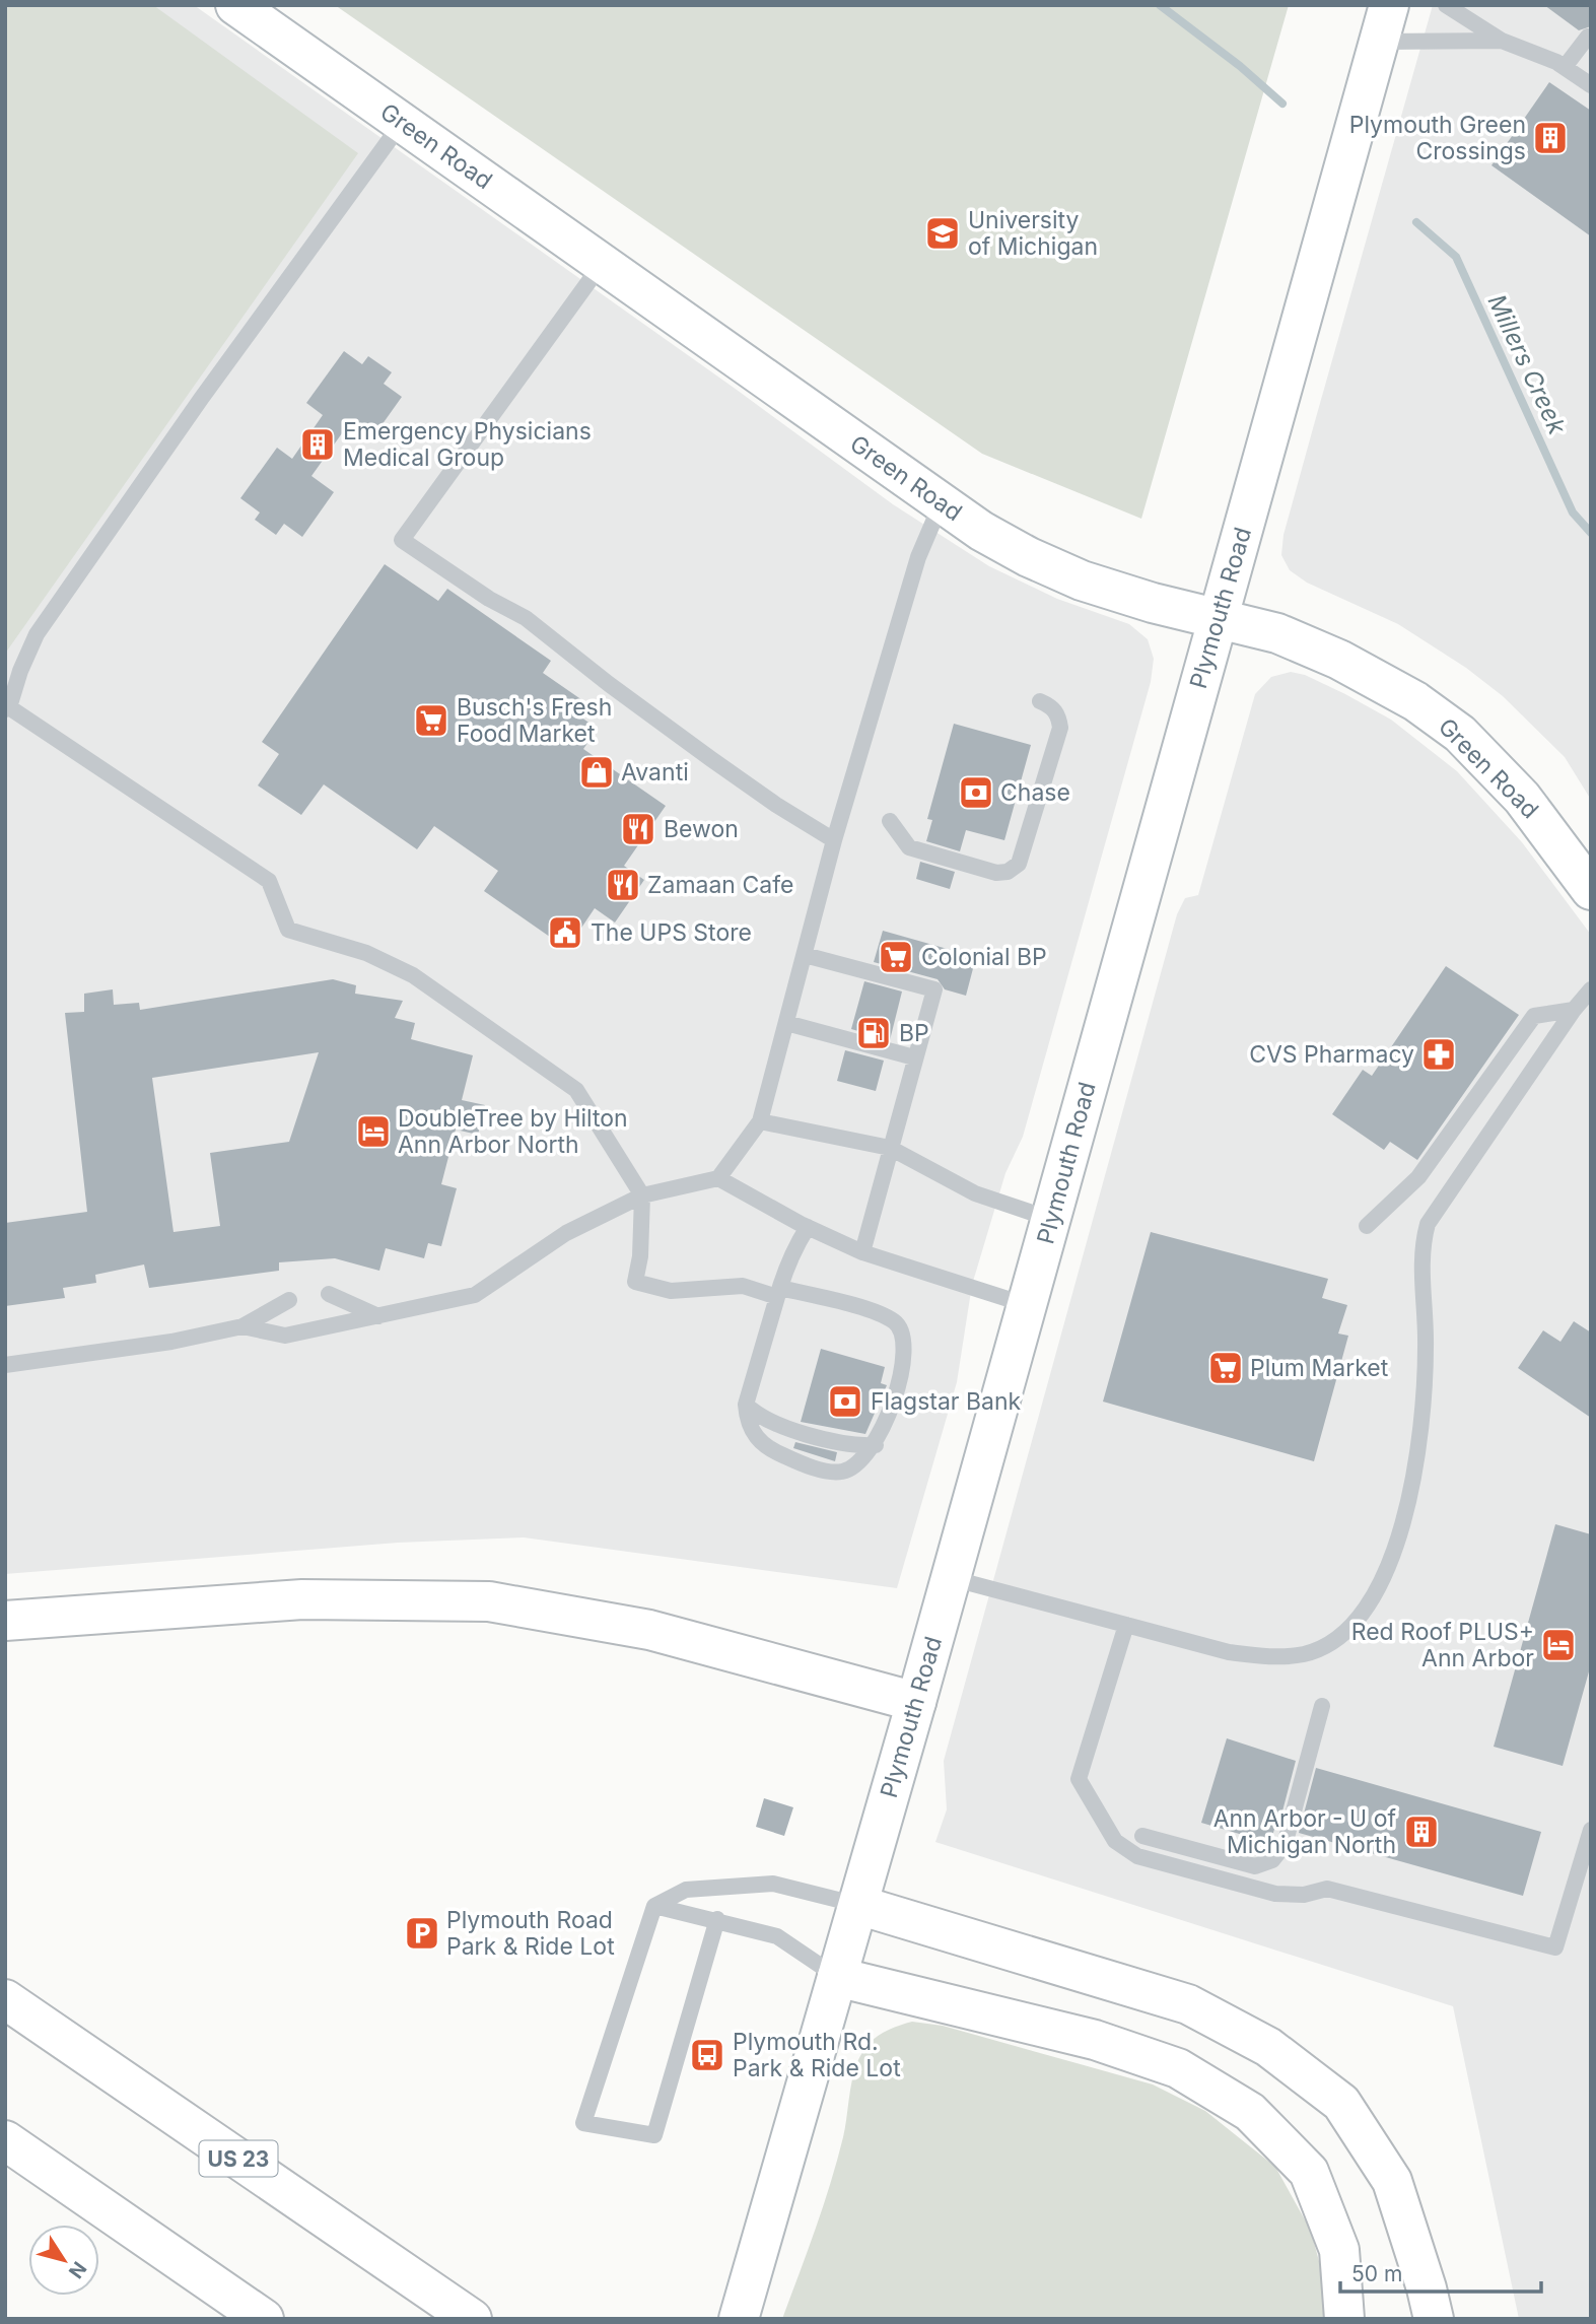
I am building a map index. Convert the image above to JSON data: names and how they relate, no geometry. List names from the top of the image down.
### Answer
{
  "streets": {
    "main road": ["Green Road", "Plymouth Road", "US 23"]
  },
  "crossings": [
    ["Green Road", "Plymouth Road"]
  ],
  "water": ["Millers Creek"],
  "places": {
    "building": ["Plymouth Green Crossings", "Emergency Physicians Medical Group", "Ann Arbor - U of Michigan North"],
    "school or university": ["University of Michigan"],
    "supermarket": ["Busch's Fresh Food Market", "Colonial BP", "Plum Market"],
    "shop": ["Avanti"],
    "bank": ["Chase", "Flagstar Bank"],
    "restaurant": ["Bewon", "Zamaan Cafe"],
    "public building": ["The UPS Store"],
    "fuel station": ["BP"],
    "pharmacy": ["CVS Pharmacy"],
    "hotel": ["DoubleTree by Hilton Ann Arbor North", "Red Roof PLUS+ Ann Arbor"],
    "parking": ["Plymouth Road Park & Ride Lot"],
    "bus stop": ["Plymouth Rd. Park & Ride Lot"]
  },
  "scale_bar": "50 m",
  "north": "bottom right"
}
